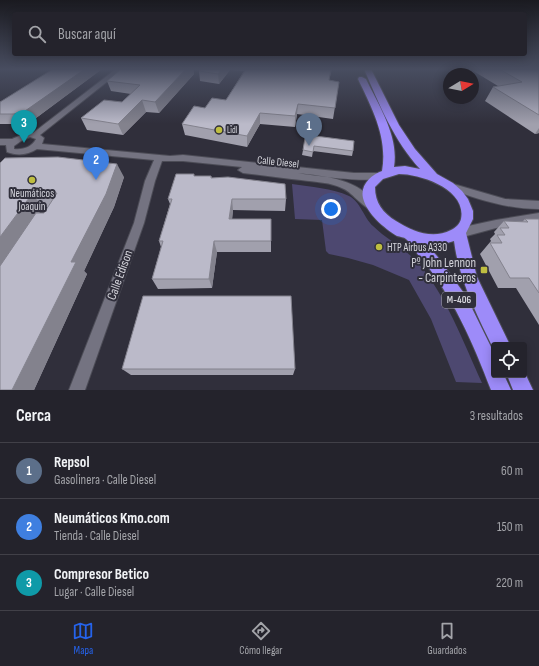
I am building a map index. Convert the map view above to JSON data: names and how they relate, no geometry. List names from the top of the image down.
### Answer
{
  "streets": {
    "highway": ["M-406"],
    "street": ["Calle Diesel", "Calle Edison"]
  },
  "crossings": [
    ["Calle Diesel", "Calle Edison"],
    ["Calle Diesel", "M-406"]
  ],
  "places": {
    "other": ["Lidl", "Neumáticos Joaquín", "HTP Airbus A330"],
    "transit": ["Pº John Lennon - Carpinteros"]
  },
  "north": "right",
  "page": {
    "search": "Buscar aquí",
    "pins": ["3", "1", "2"],
    "heading": ["Cerca", "3 resultados"],
    "list": [
      {
        "mark": "1",
        "name": "Repsol",
        "note": "Gasolinera · Calle Diesel",
        "value": "60 m"
      },
      {
        "mark": "2",
        "name": "Neumáticos Kmo.com",
        "note": "Tienda · Calle Diesel",
        "value": "150 m"
      },
      {
        "mark": "3",
        "name": "Compresor Betico",
        "note": "Lugar · Calle Diesel",
        "value": "220 m"
      }
    ],
    "nav": ["Mapa", "Cómo llegar", "Guardados"]
  }
}
